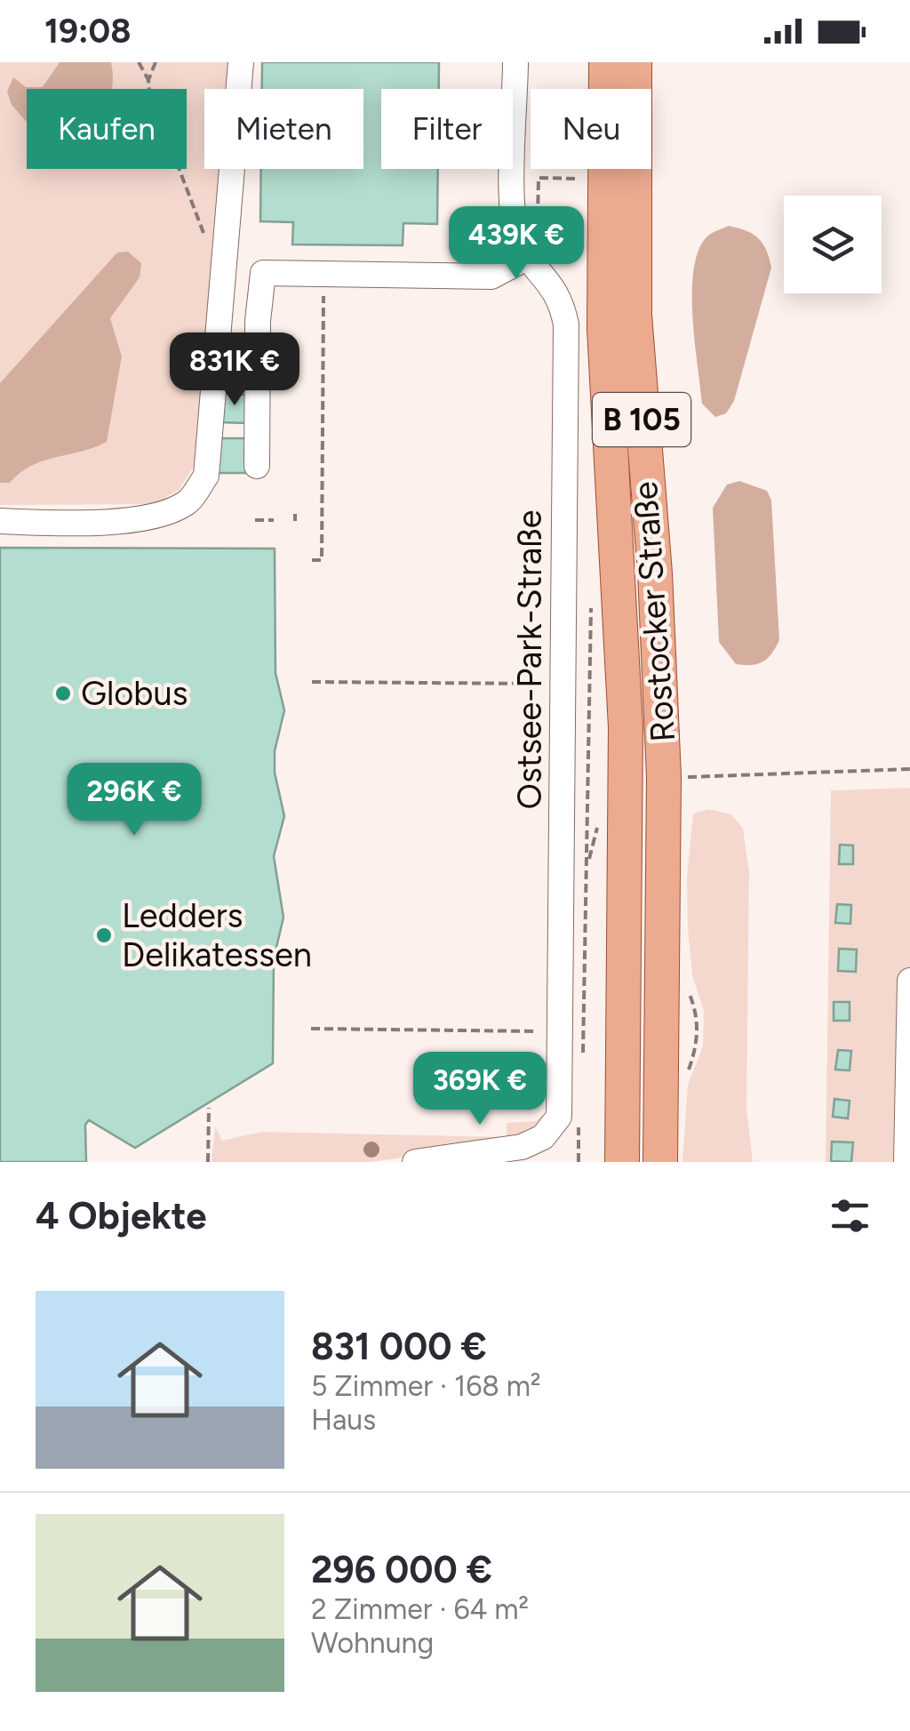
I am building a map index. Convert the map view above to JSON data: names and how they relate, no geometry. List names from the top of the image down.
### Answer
{
  "streets": {
    "main road": ["B 105", "Rostocker Straße"],
    "street": ["Ostsee-Park-Straße"]
  },
  "places": ["Globus", "Ledders Delikatessen"],
  "page": {
    "status": "19:08",
    "chip": [
      "Kaufen",
      "Mieten",
      "Filter",
      "Neu"
    ],
    "price": [
      "439K €",
      "831K €",
      "296K €",
      "369K €"
    ],
    "heading": "4 Objekte",
    "list": [
      {
        "name": "831 000 €",
        "note": "5 Zimmer · 168 m² · Haus"
      },
      {
        "name": "296 000 €",
        "note": "2 Zimmer · 64 m² · Wohnung"
      }
    ]
  }
}
